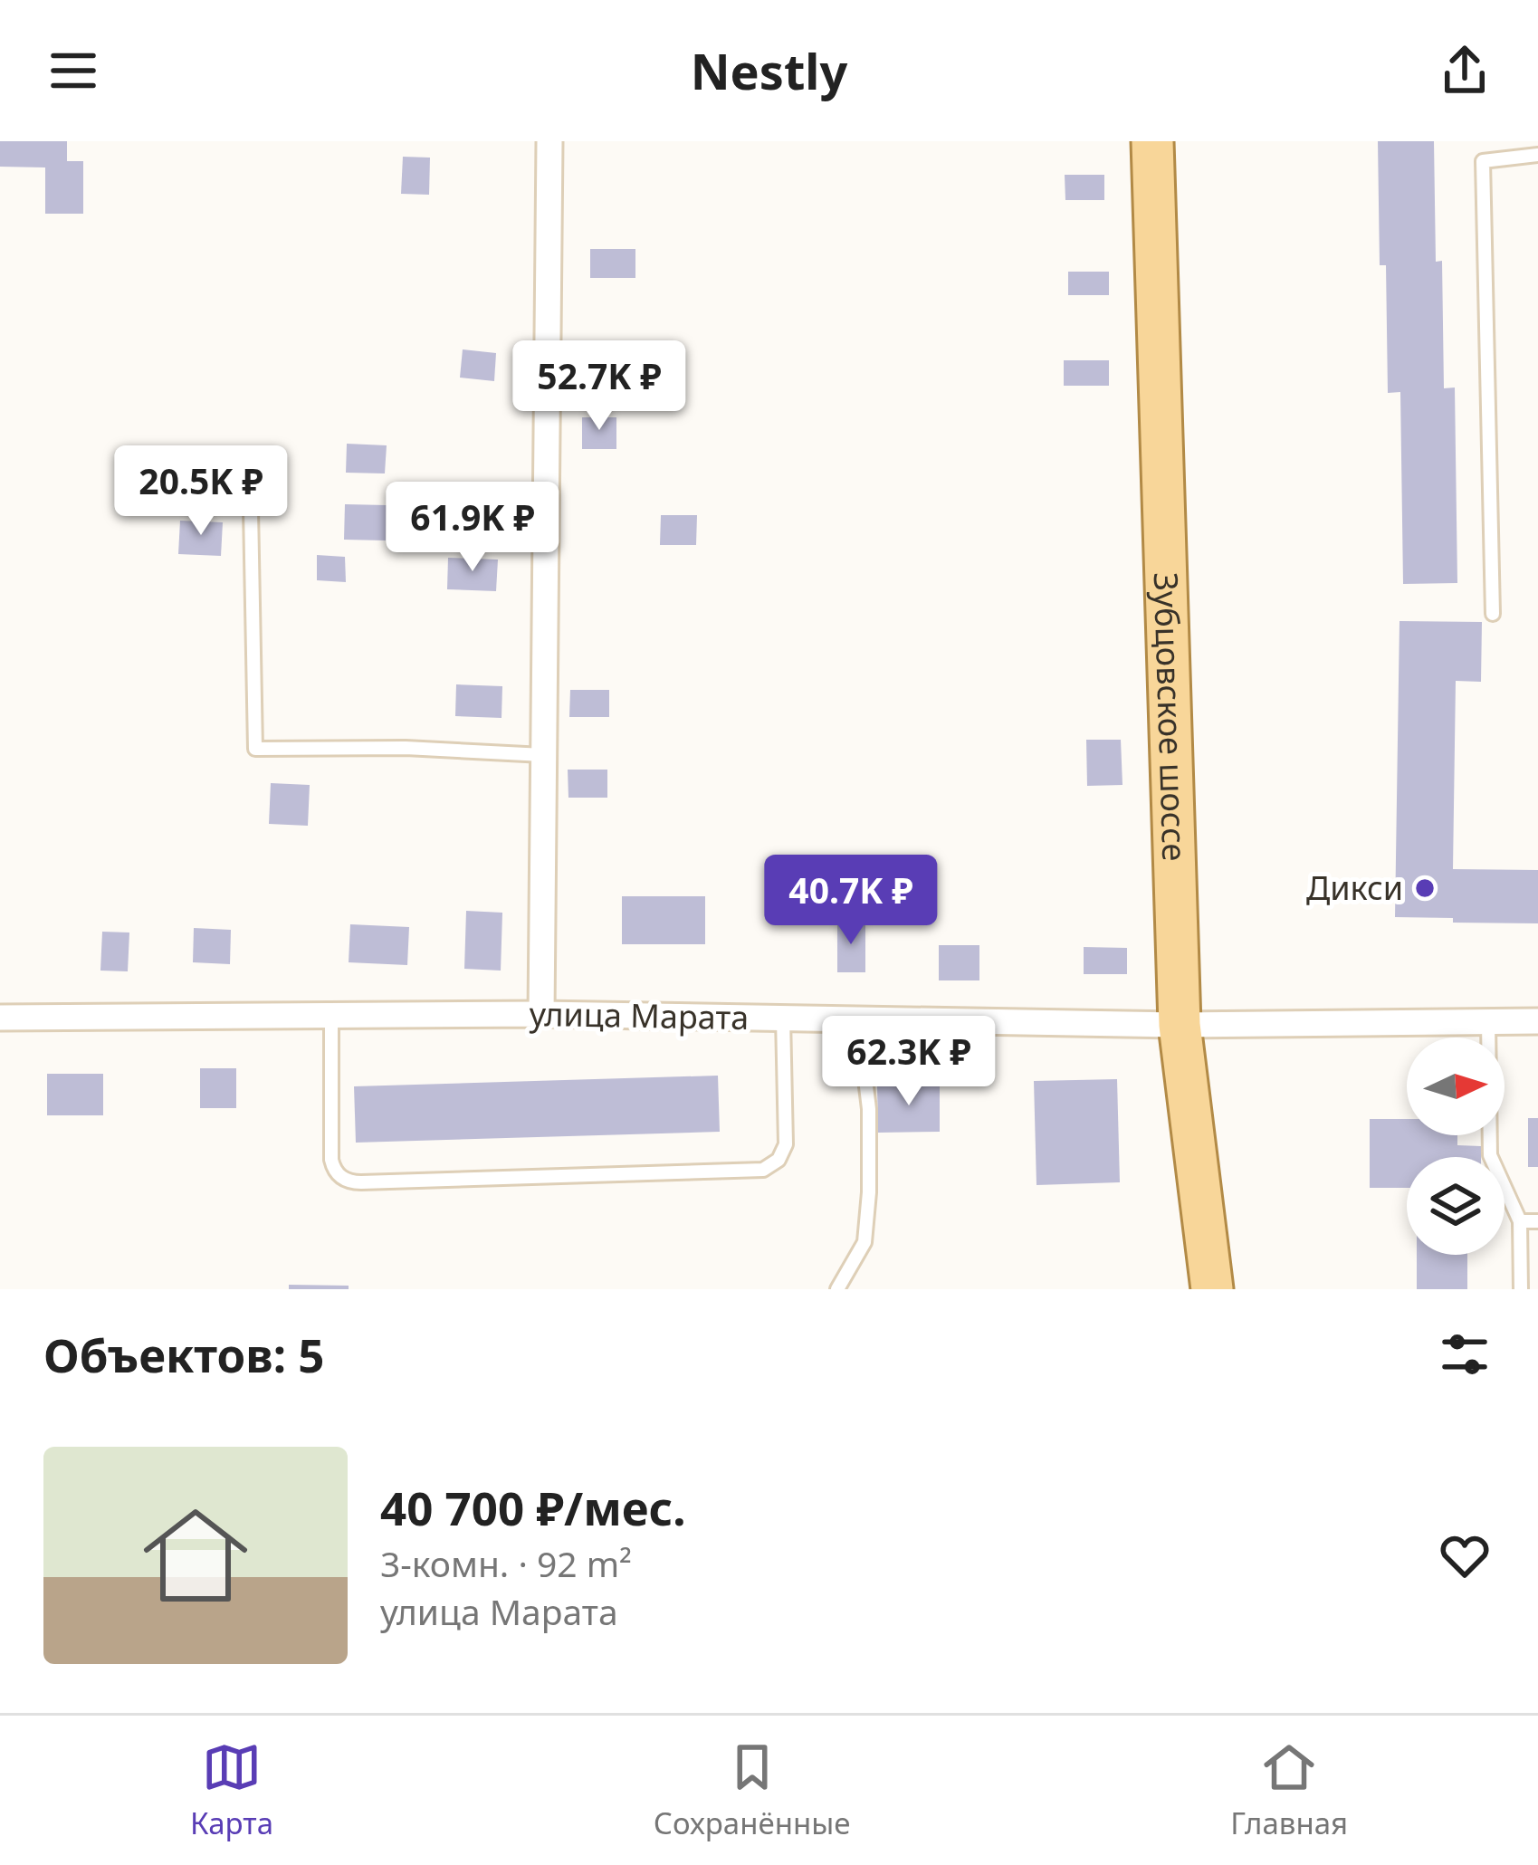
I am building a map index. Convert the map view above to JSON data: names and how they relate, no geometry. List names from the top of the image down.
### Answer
{
  "streets": {
    "main road": ["Зубцовское шоссе"],
    "street": ["улица Марата"]
  },
  "crossings": [
    ["Зубцовское шоссе", "улица Марата"]
  ],
  "places": ["Дикси"],
  "north": "right",
  "page": {
    "header": "Nestly",
    "price": [
      "52.7K ₽",
      "20.5K ₽",
      "61.9K ₽",
      "40.7K ₽",
      "62.3K ₽"
    ],
    "heading": "Объектов: 5",
    "list": [
      {
        "name": "40 700 ₽/мес.",
        "note": "3-комн. · 92 m² · улица Марата"
      }
    ],
    "tabs": ["Карта", "Сохранённые", "Главная"]
  }
}
